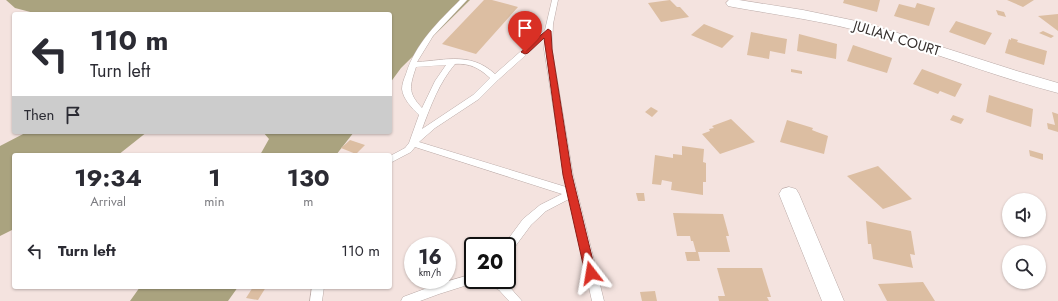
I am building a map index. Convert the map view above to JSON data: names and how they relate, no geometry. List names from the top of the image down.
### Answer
{
  "streets": {
    "street": ["JULIAN COURT"]
  },
  "page": {
    "turn": ["110 m", "Turn left"],
    "then": "Then",
    "eta": [
      "19:34",
      "Arrival",
      "1",
      "min",
      "130",
      "m"
    ],
    "list": [
      {
        "name": "Turn left",
        "value": "110 m"
      }
    ],
    "speed": "16 km/h",
    "limit": "20"
  }
}
